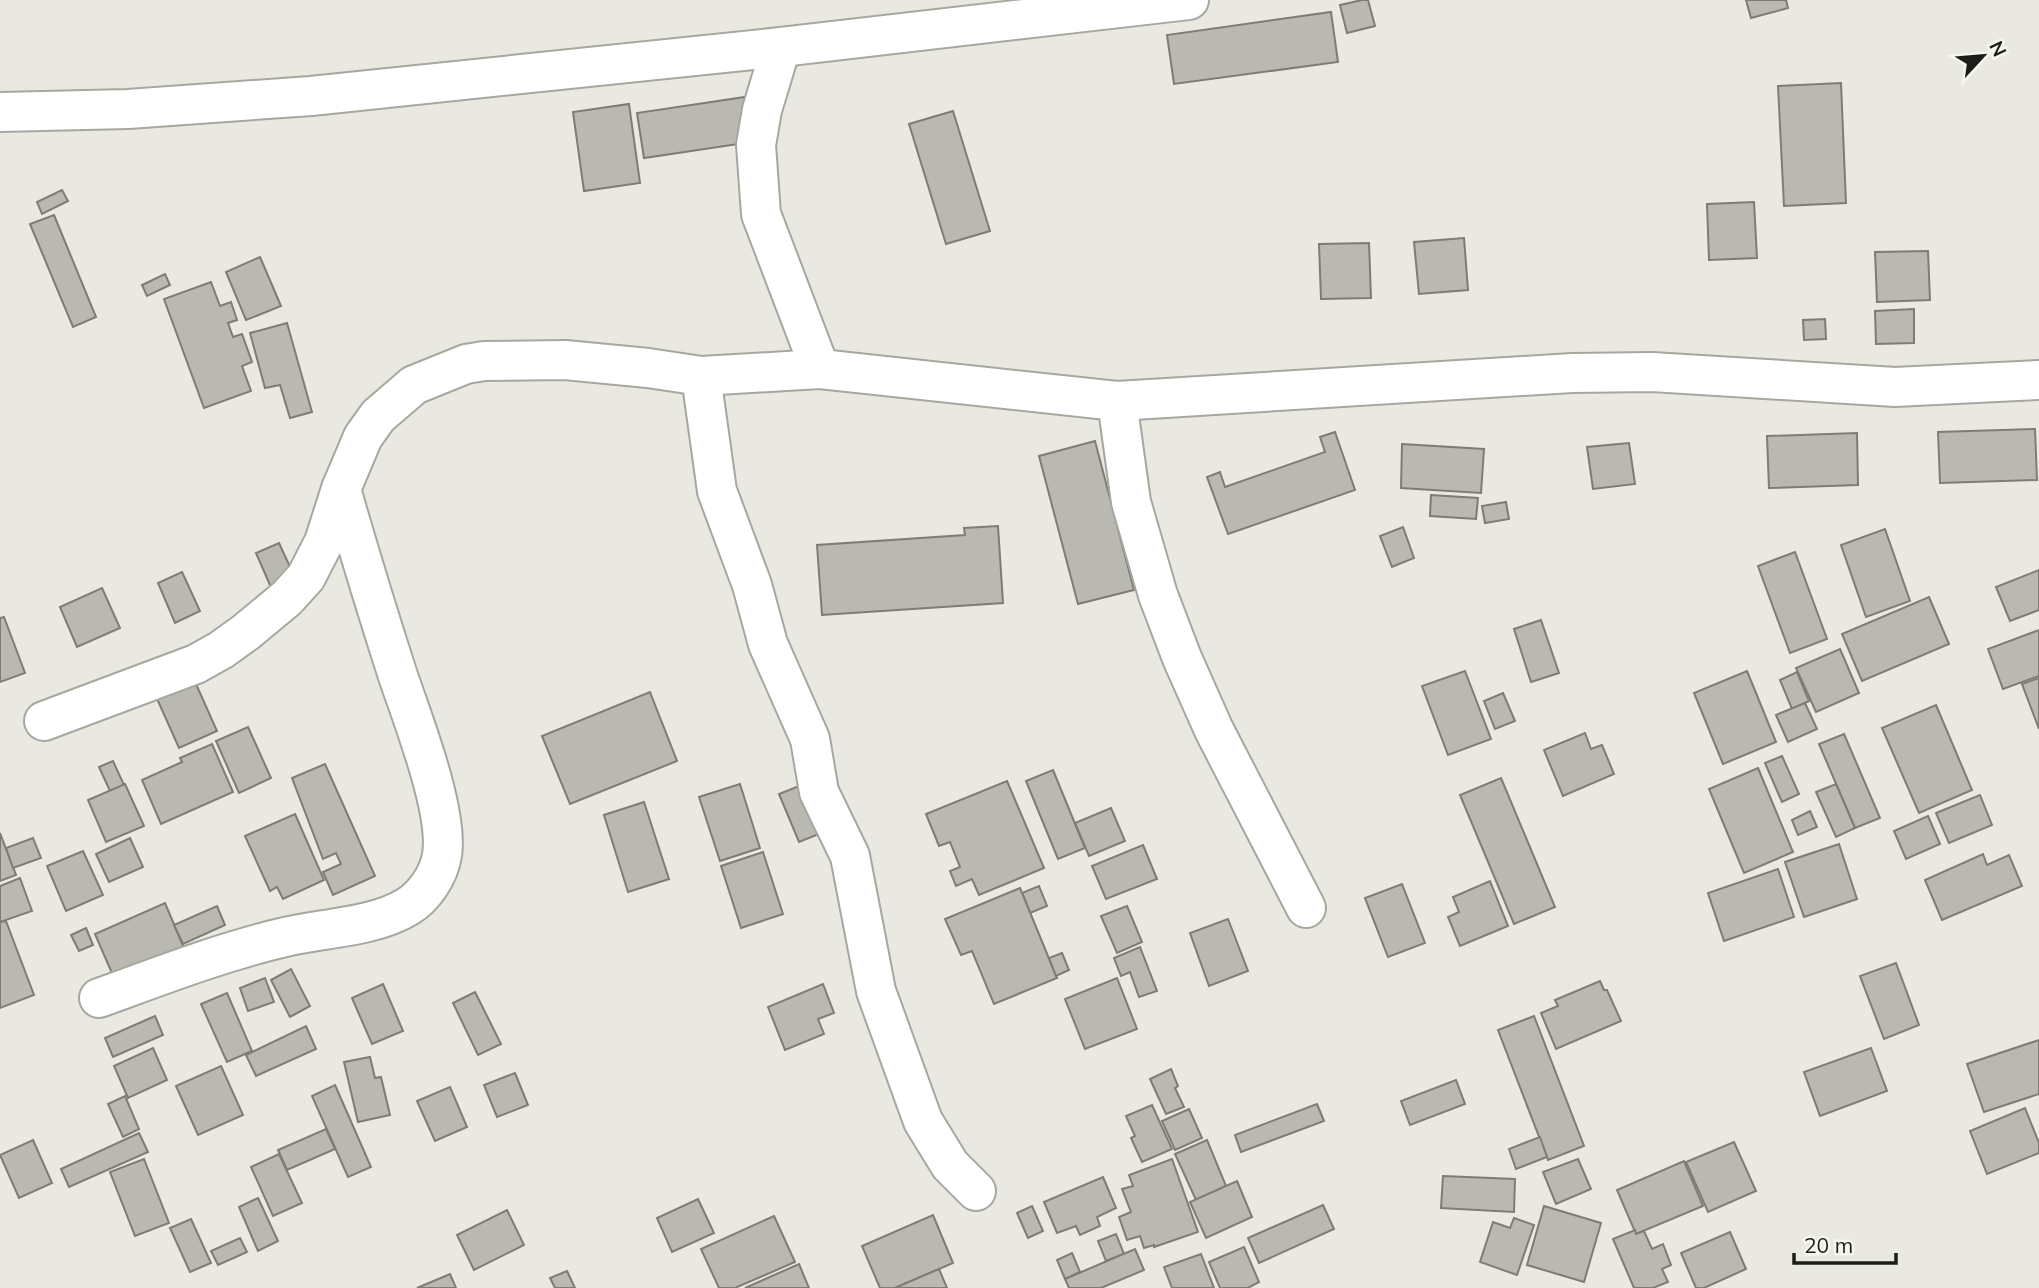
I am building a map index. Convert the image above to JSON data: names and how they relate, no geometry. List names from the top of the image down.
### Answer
{
  "scale_bar": "20 m",
  "north": "top right"
}
